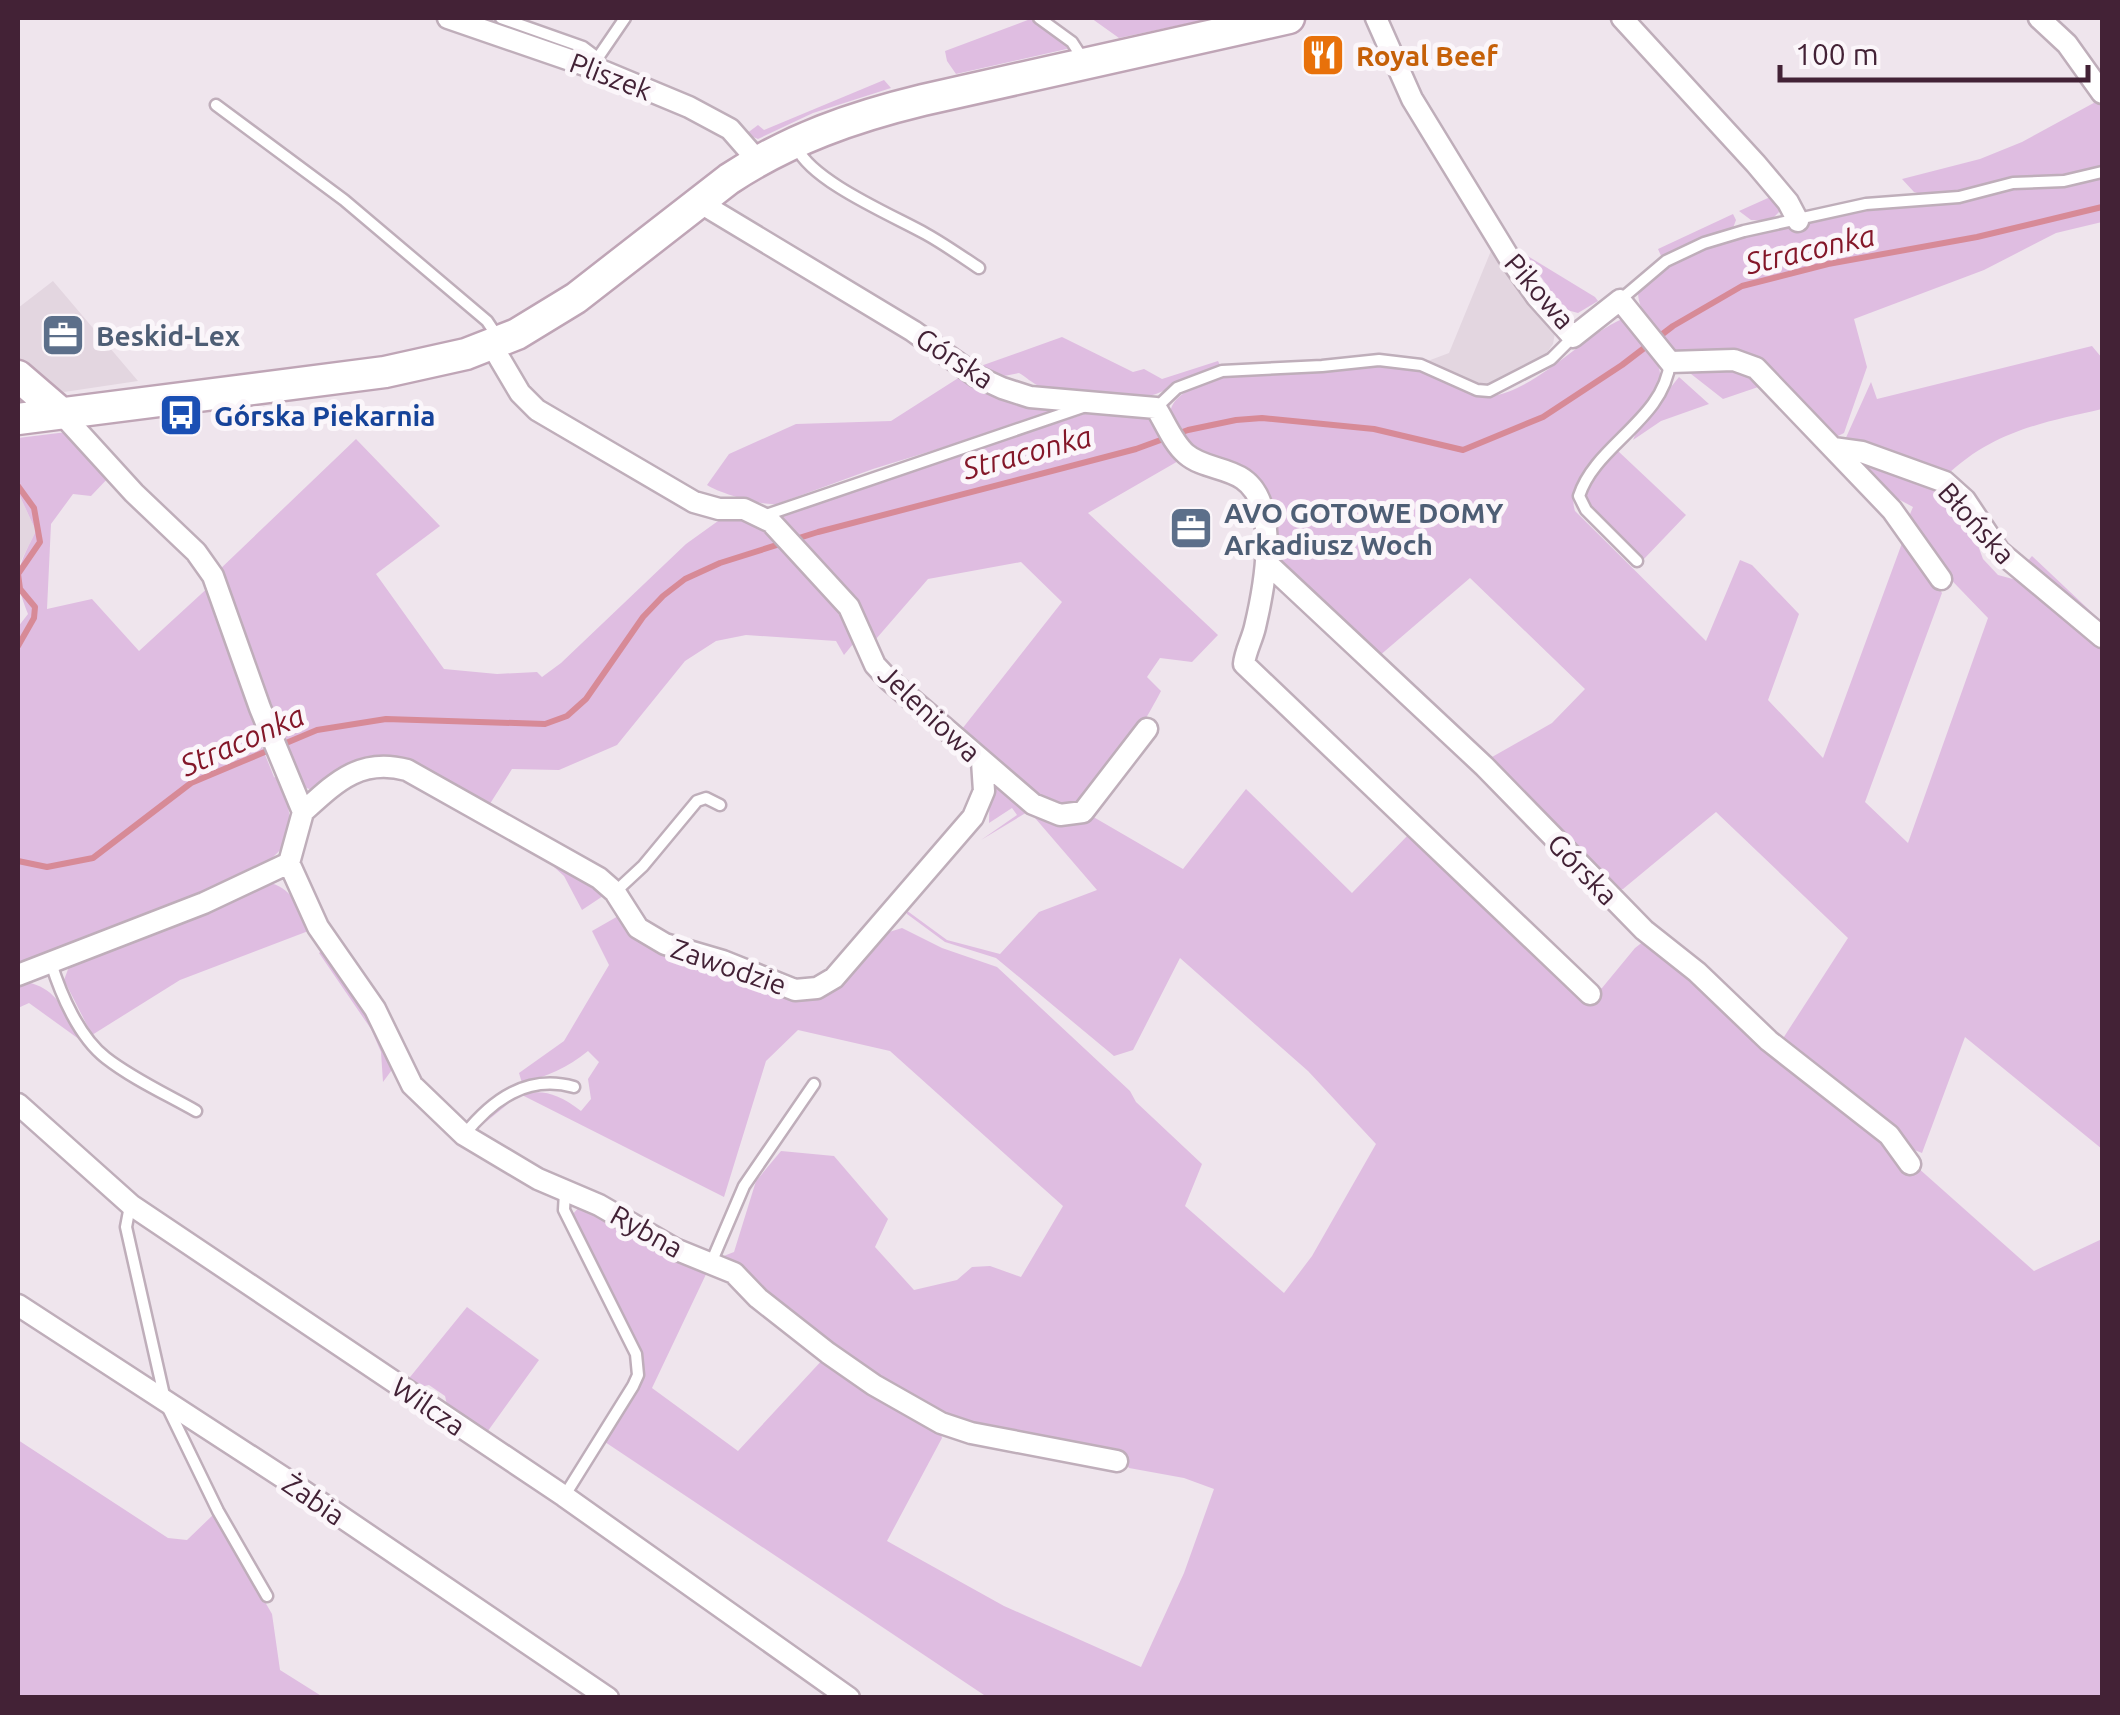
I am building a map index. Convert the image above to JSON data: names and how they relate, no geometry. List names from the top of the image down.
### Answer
{
  "streets": {
    "street": [
      "Pliszek",
      "Pikowa",
      "Górska",
      "Błońska",
      "Jeleniowa",
      "Zawodzie",
      "Rybna",
      "Wilcza",
      "Żabia"
    ]
  },
  "crossings": [
    ["Jeleniowa", "Zawodzie"]
  ],
  "water": ["Straconka"],
  "places": {
    "restaurant": ["Royal Beef"],
    "office": ["Beskid-Lex", "AVO GOTOWE DOMY Arkadiusz Woch"],
    "bus stop": ["Górska Piekarnia"]
  },
  "scale_bar": "100 m"
}
